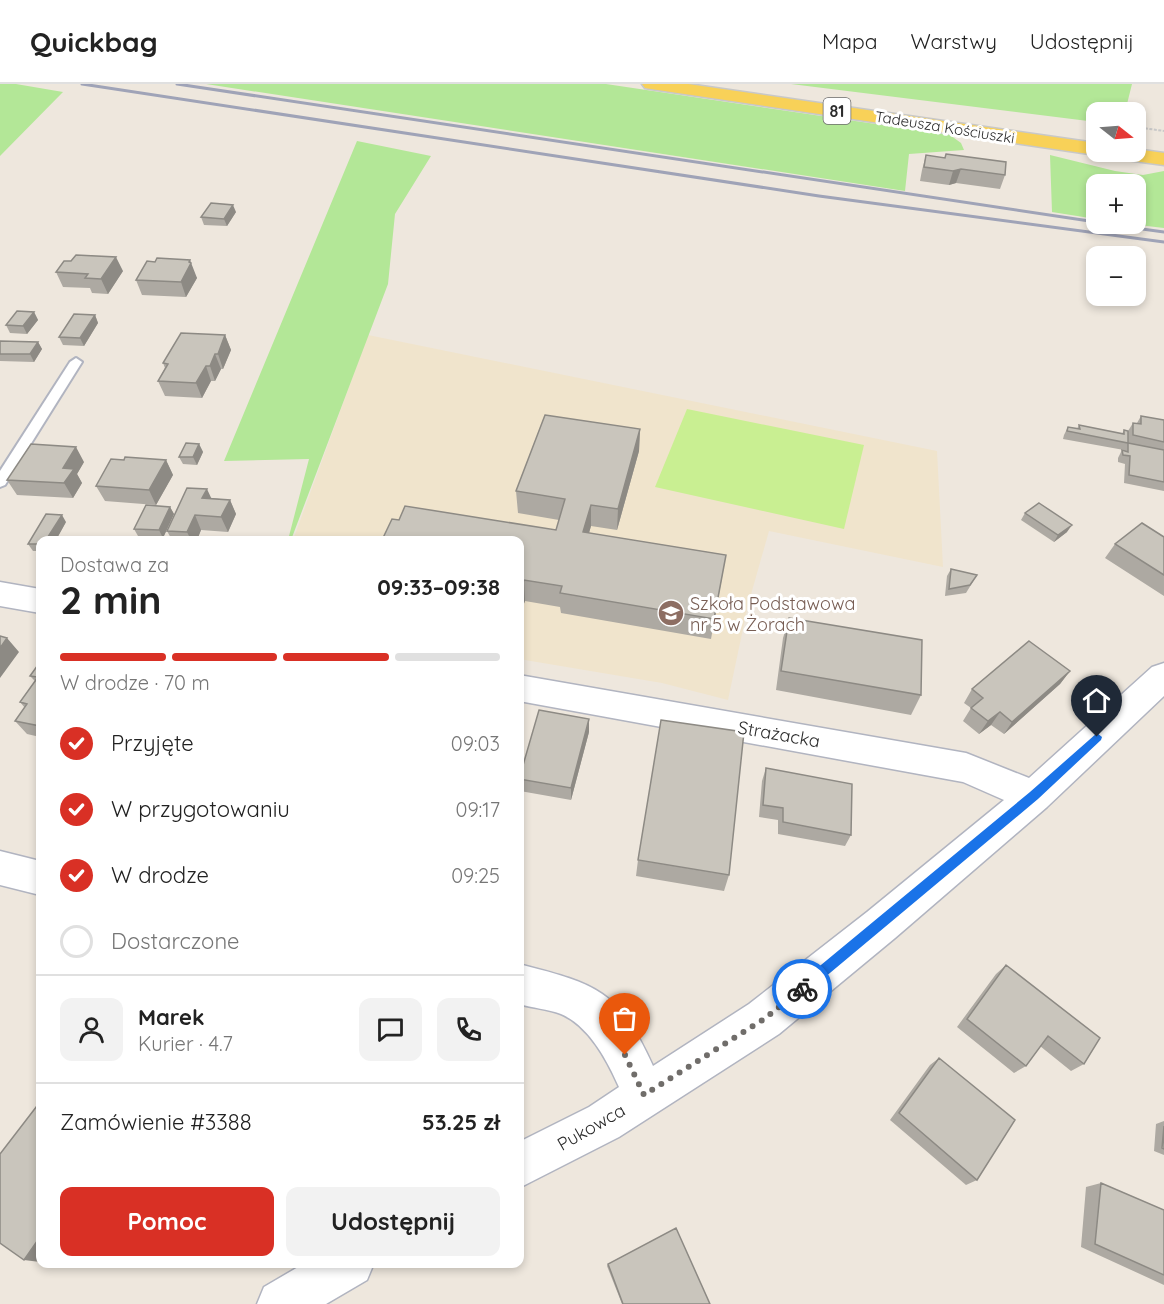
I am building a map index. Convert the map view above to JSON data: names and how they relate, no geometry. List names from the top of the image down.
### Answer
{
  "streets": {
    "main road": ["81", "Tadeusza Kościuszki"],
    "street": ["Strażacka", "Pukowca"]
  },
  "crossings": [
    ["Strażacka", "Pukowca"]
  ],
  "places": {
    "school or university": ["Szkoła Podstawowa nr 5 w Żorach"]
  },
  "north": "right",
  "page": {
    "header": "Quickbag",
    "nav": ["Mapa", "Warstwy", "Udostępnij"],
    "map_buttons": ["+", "−"],
    "heading": ["2 min", "Dostawa za", "09:33–09:38"],
    "panel": [
      "Marek",
      "Kurier · 4.7",
      "Zamówienie #3388",
      "53.25 zł"
    ],
    "bar": "W drodze · 70 m",
    "list": [
      ["Przyjęte", "09:03"],
      ["W przygotowaniu", "09:17"],
      ["W drodze", "09:25"],
      "Dostarczone"
    ],
    "buttons": ["Pomoc", "Udostępnij"]
  }
}
